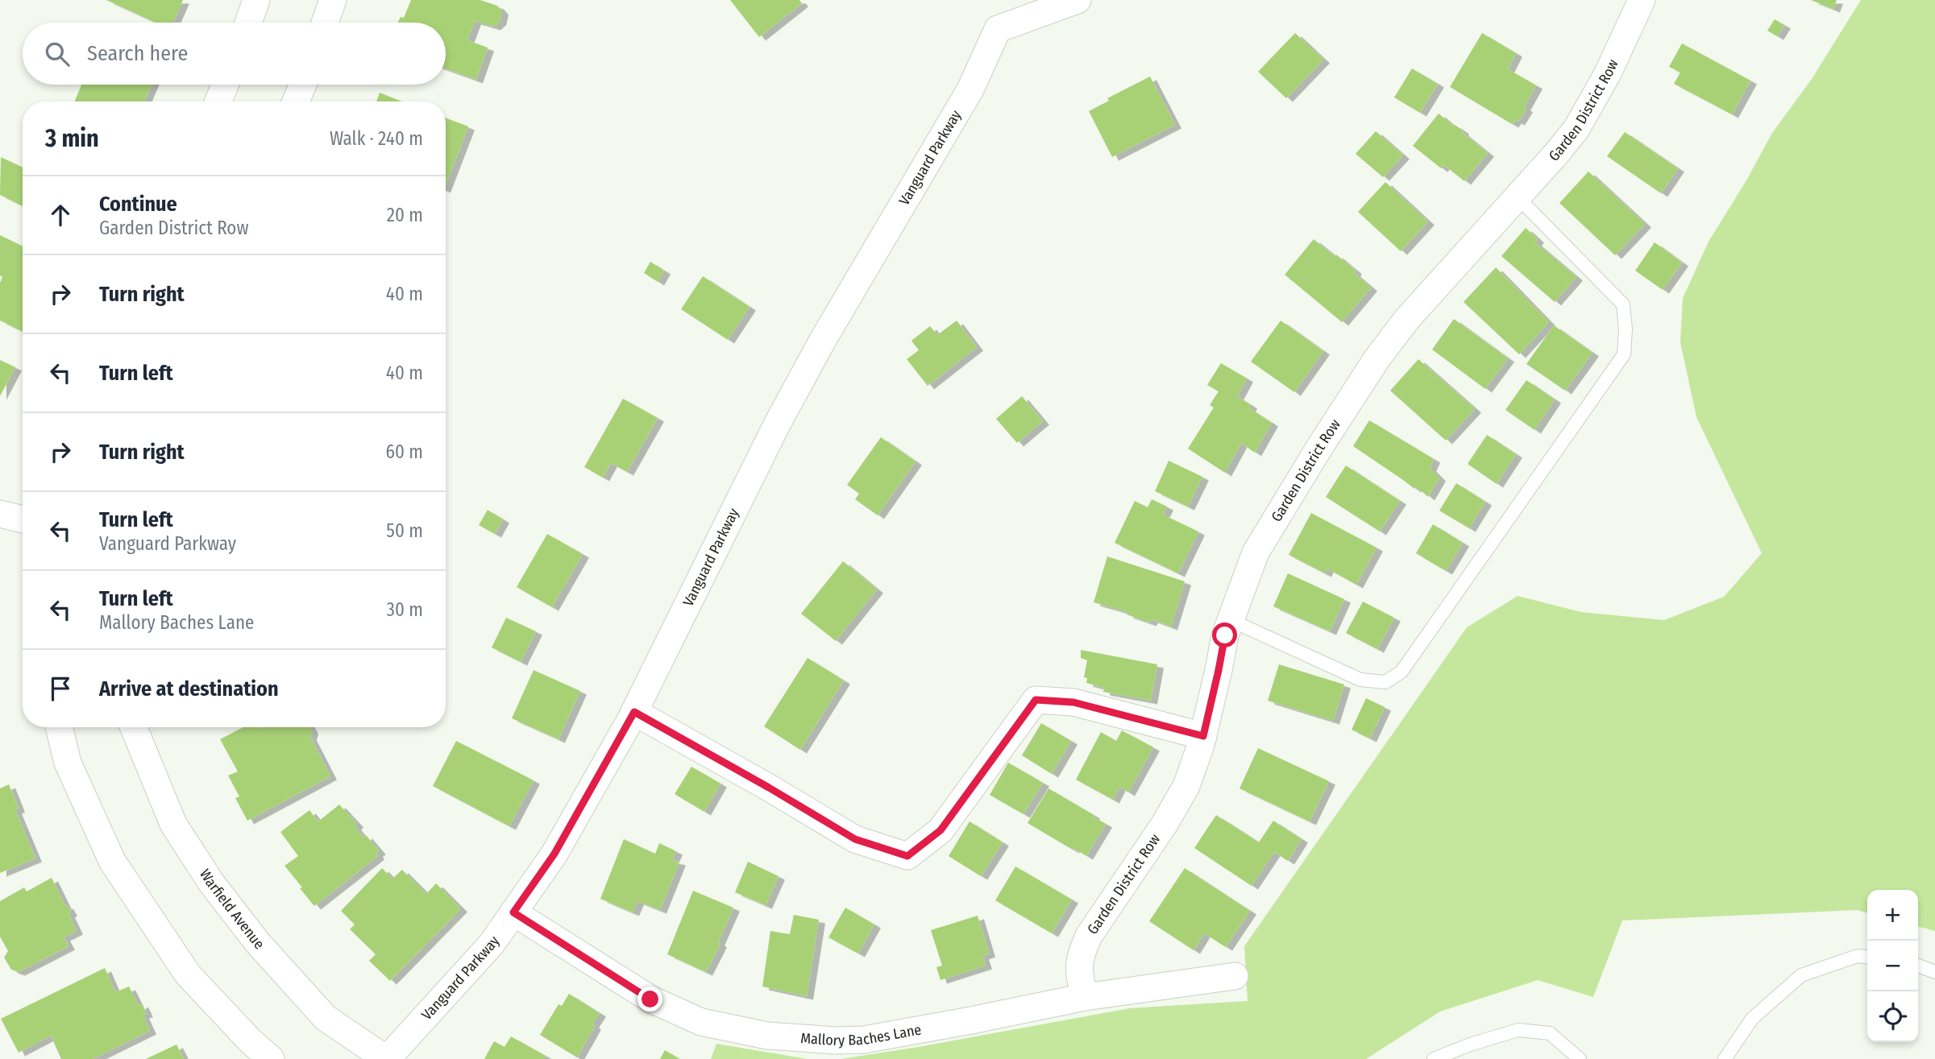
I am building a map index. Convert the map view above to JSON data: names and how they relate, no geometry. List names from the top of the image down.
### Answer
{
  "streets": {
    "street": [
      "Garden District Row",
      "Vanguard Parkway",
      "Warfield Avenue",
      "Mallory Baches Lane"
    ]
  },
  "crossings": [
    ["Garden District Row", "Mallory Baches Lane"],
    ["Vanguard Parkway", "Warfield Avenue"],
    ["Vanguard Parkway", "Mallory Baches Lane"]
  ],
  "page": {
    "search": "Search here",
    "heading": ["3 min", "Walk · 240 m"],
    "list": [
      ["Continue", "Garden District Row", "20 m"],
      ["Turn right", "40 m"],
      ["Turn left", "40 m"],
      ["Turn right", "60 m"],
      ["Turn left", "Vanguard Parkway", "50 m"],
      ["Turn left", "Mallory Baches Lane", "30 m"],
      "Arrive at destination"
    ],
    "map_buttons": ["+", "−"]
  }
}
